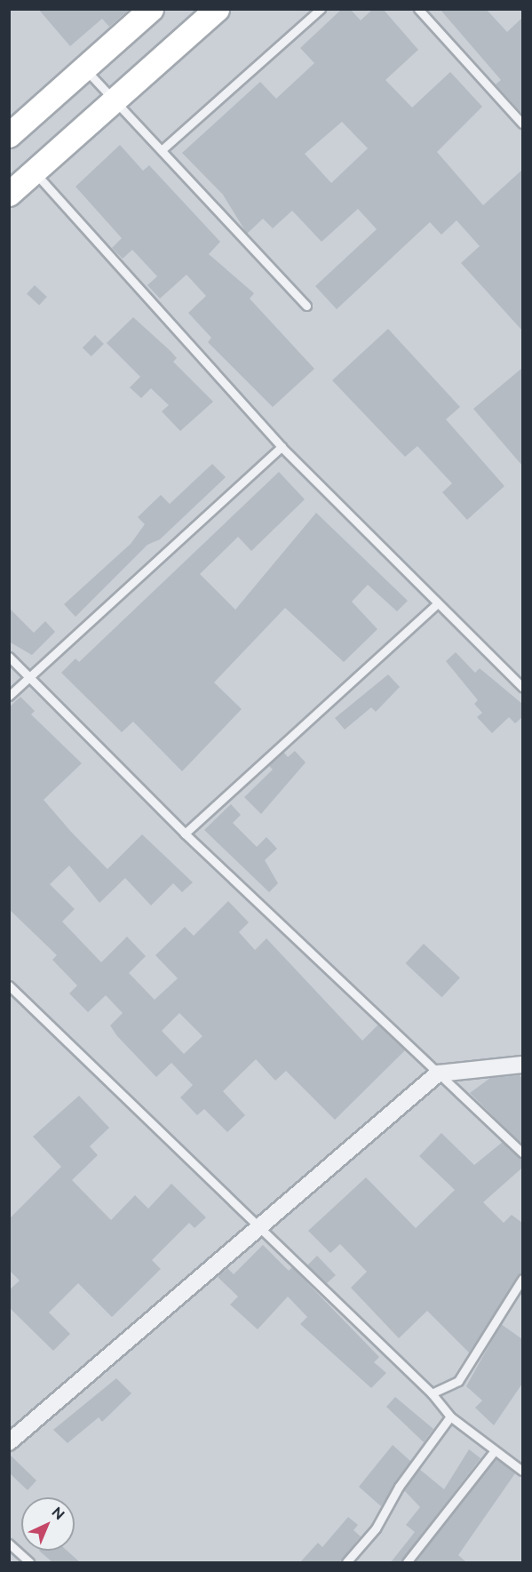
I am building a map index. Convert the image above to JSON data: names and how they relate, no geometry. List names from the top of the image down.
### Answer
{
  "north": "top right"
}
